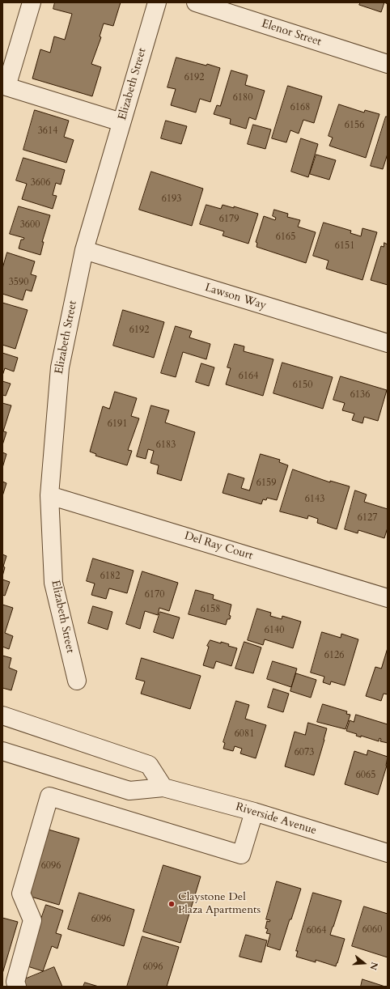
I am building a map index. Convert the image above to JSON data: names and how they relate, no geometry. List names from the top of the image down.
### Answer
{
  "streets": {
    "street": [
      "Elenor Street",
      "Elizabeth Street",
      "Lawson Way",
      "Del Ray Court",
      "Riverside Avenue"
    ]
  },
  "crossings": [
    ["Elizabeth Street", "Lawson Way"],
    ["Elizabeth Street", "Del Ray Court"]
  ],
  "places": ["Claystone Del Plaza Apartments"],
  "house_numbers": [
    "6192",
    "6180",
    "6168",
    "6156",
    "3614",
    "3606",
    "6193",
    "6179",
    "3600",
    "6165",
    "6151",
    "3590",
    "6192",
    "6164",
    "6150",
    "6136",
    "6191",
    "6183",
    "6159",
    "6143",
    "6127",
    "6182",
    "6170",
    "6158",
    "6140",
    "6126",
    "6081",
    "6073",
    "6065",
    "6096",
    "6096",
    "6060",
    "6064",
    "6096"
  ],
  "north": "right"
}
